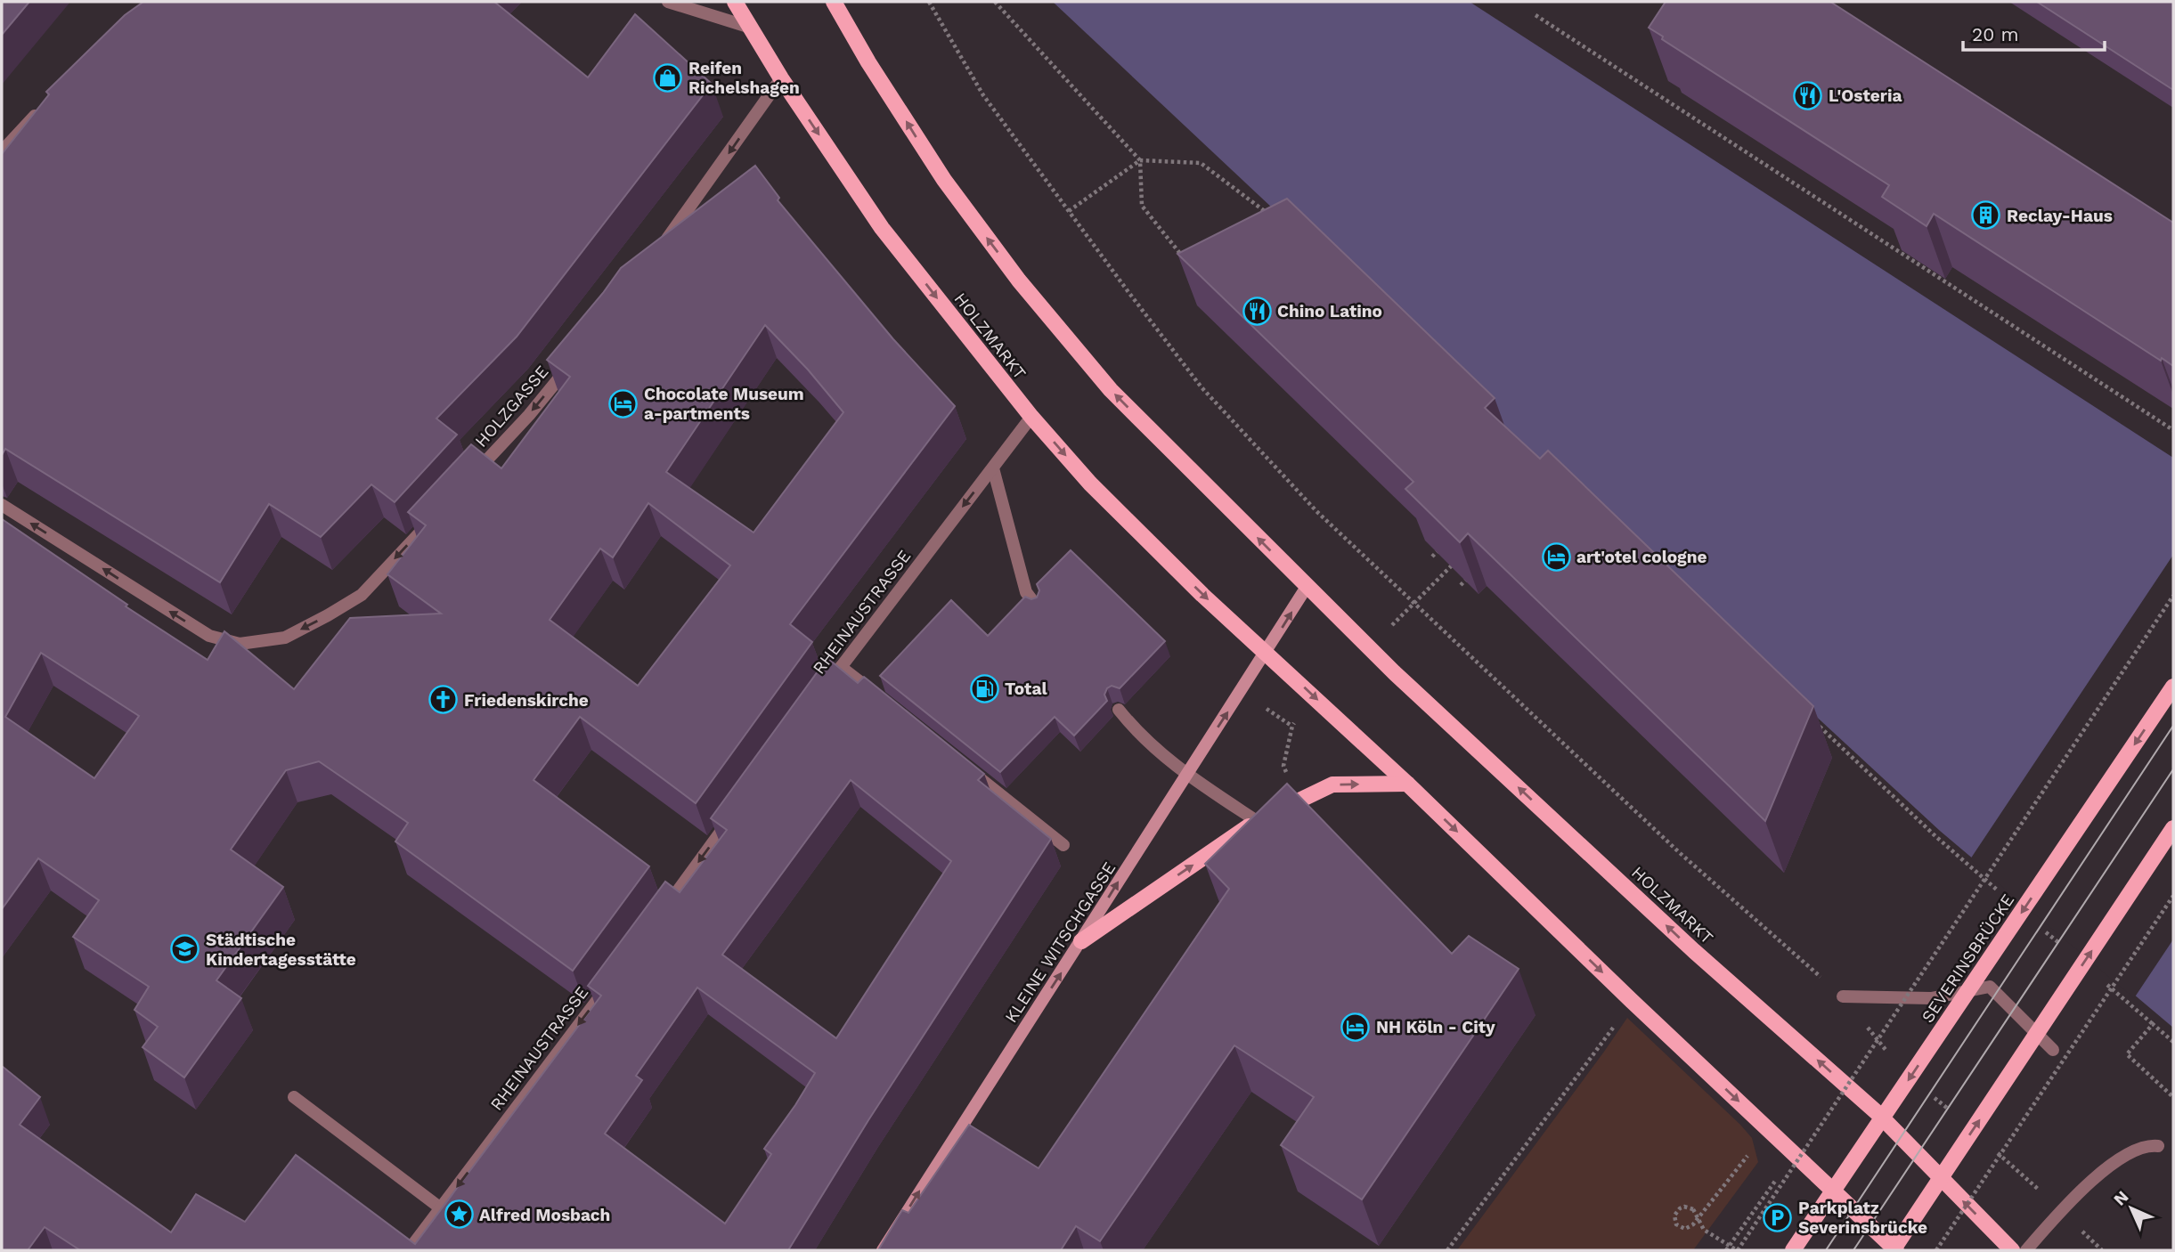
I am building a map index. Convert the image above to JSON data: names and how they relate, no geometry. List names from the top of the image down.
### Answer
{
  "streets": {
    "main road": ["HOLZMARKT", "SEVERINSBRÜCKE"],
    "street": ["HOLZGASSE", "RHEINAUSTRASSE", "KLEINE WITSCHGASSE"]
  },
  "crossings": [
    ["HOLZMARKT", "RHEINAUSTRASSE"],
    ["HOLZMARKT", "KLEINE WITSCHGASSE"]
  ],
  "one_way": ["HOLZGASSE", "RHEINAUSTRASSE", "KLEINE WITSCHGASSE"],
  "places": {
    "shop": ["Reifen Richelshagen"],
    "restaurant": ["L'Osteria", "Chino Latino"],
    "building": ["Reclay-Haus"],
    "hotel": ["Chocolate Museum a-partments", "art'otel cologne", "NH Köln - City"],
    "fuel station": ["Total"],
    "church": ["Friedenskirche"],
    "school or university": ["Städtische Kindertagesstätte"],
    "place": ["Alfred Mosbach"],
    "parking": ["Parkplatz Severinsbrücke"]
  },
  "scale_bar": "20 m",
  "north": "top left"
}
